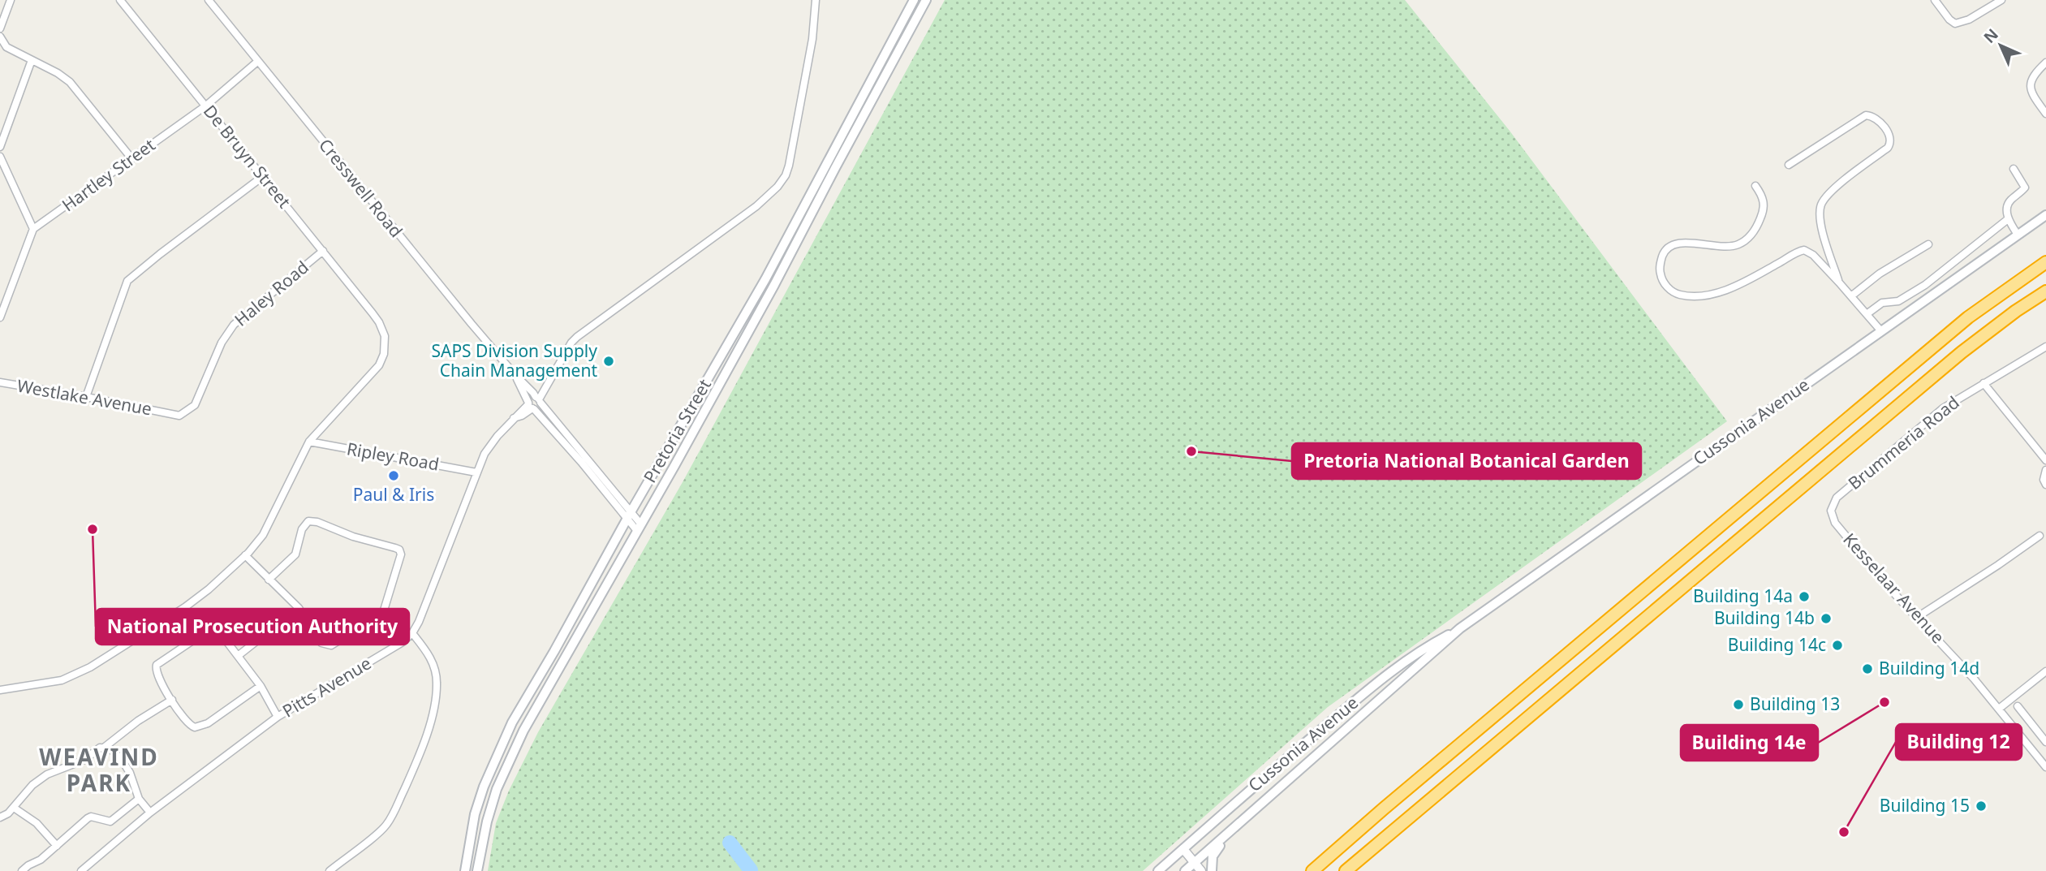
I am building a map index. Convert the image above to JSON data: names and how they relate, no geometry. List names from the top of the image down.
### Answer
{
  "streets": {
    "main road": ["Cussonia Avenue", "Pretoria Street"],
    "street": [
      "De Bruyn Street",
      "Hartley Street",
      "Cresswell Road",
      "Haley Road",
      "Westlake Avenue",
      "Brummeria Road",
      "Ripley Road",
      "Kesselaar Avenue",
      "Pitts Avenue"
    ]
  },
  "crossings": [
    ["De Bruyn Street", "Hartley Street"],
    ["De Bruyn Street", "Haley Road"],
    ["De Bruyn Street", "Ripley Road"],
    ["Hartley Street", "Cresswell Road"],
    ["Cresswell Road", "Pretoria Street"],
    ["Cresswell Road", "Pitts Avenue"],
    ["Haley Road", "Westlake Avenue"],
    ["Brummeria Road", "Kesselaar Avenue"],
    ["Ripley Road", "Pitts Avenue"]
  ],
  "districts": ["WEAVIND PARK"],
  "places": [
    "SAPS Division Supply Chain Management",
    "Pretoria National Botanical Garden",
    "Paul & Iris",
    "National Prosecution Authority",
    "Building 14a",
    "Building 14b",
    "Building 14c",
    "Building 14d",
    "Building 14e",
    "Building 13",
    "Building 15",
    "Building 12"
  ],
  "north": "top left"
}
